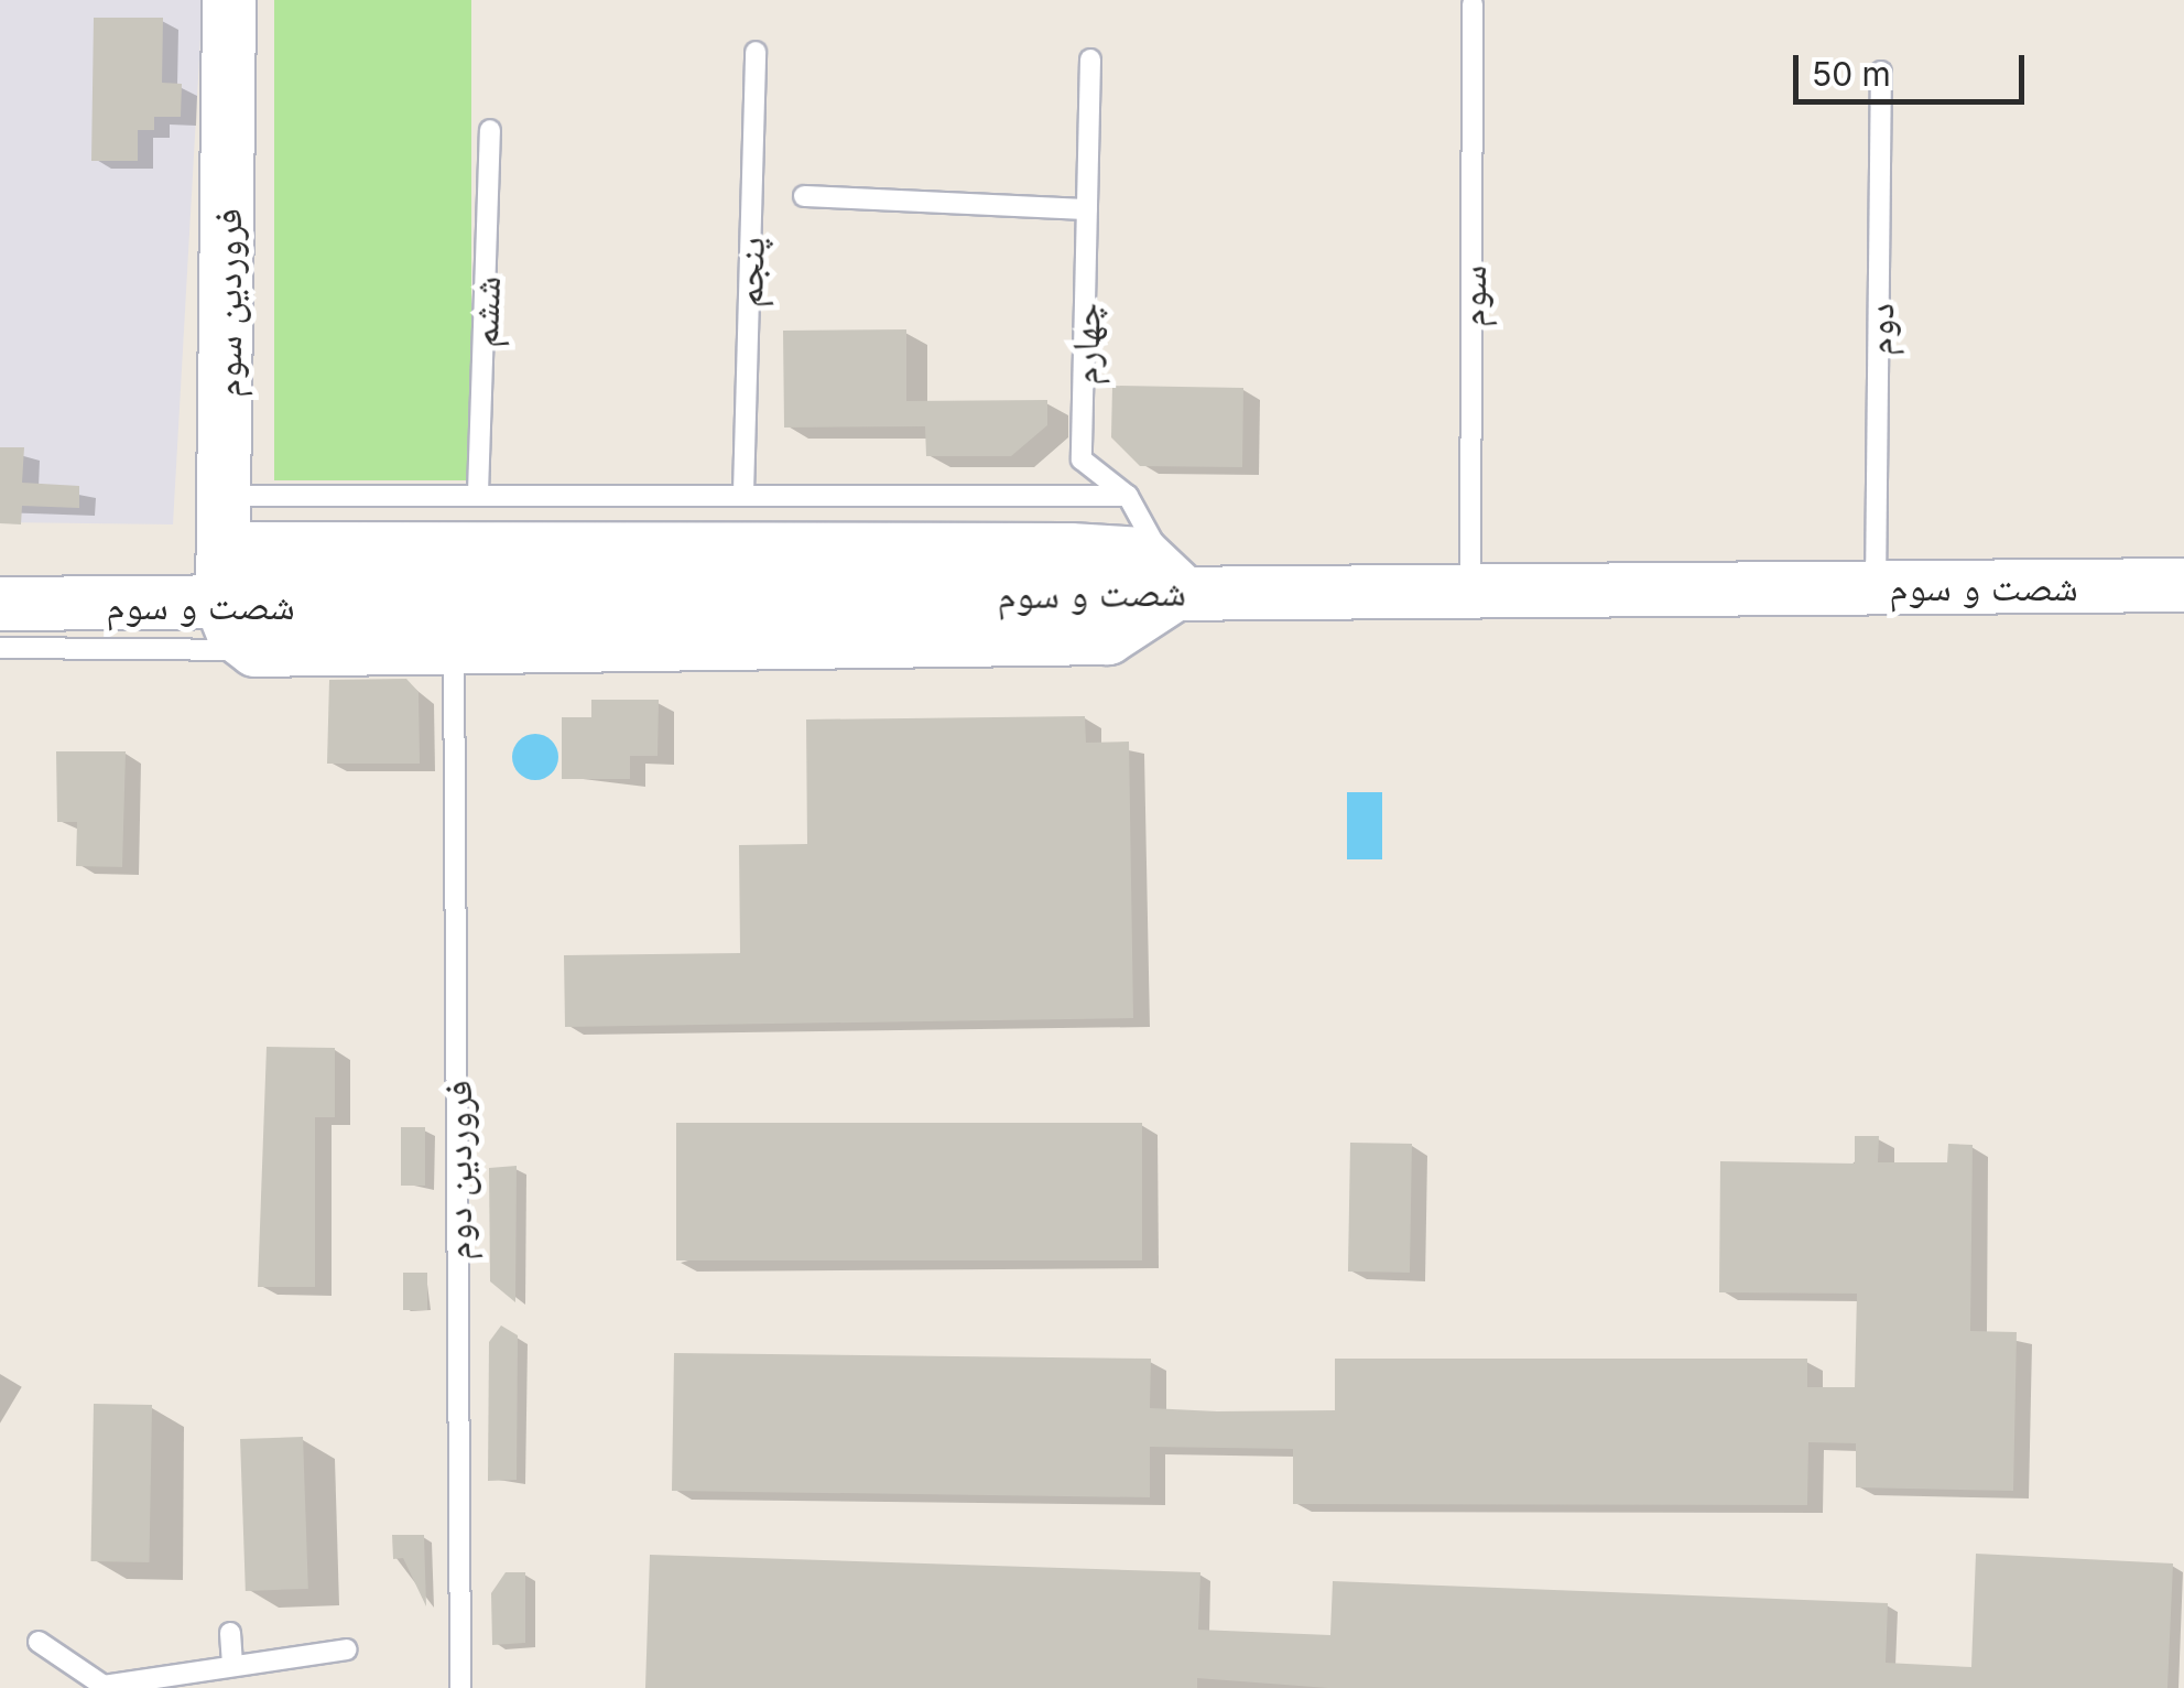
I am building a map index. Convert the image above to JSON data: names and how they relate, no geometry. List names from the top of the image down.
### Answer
{
  "streets": {
    "street": ["فروردین سوم", "شصت و سوم"],
    "lane": [
      "پنجم",
      "سوم",
      "ششم",
      "دوم",
      "چهارم",
      "فروردین دوم"
    ]
  },
  "crossings": [
    ["سوم", "شصت و سوم"],
    ["فروردین سوم", "شصت و سوم"],
    ["دوم", "شصت و سوم"],
    ["چهارم", "شصت و سوم"]
  ],
  "scale_bar": "50 m"
}
